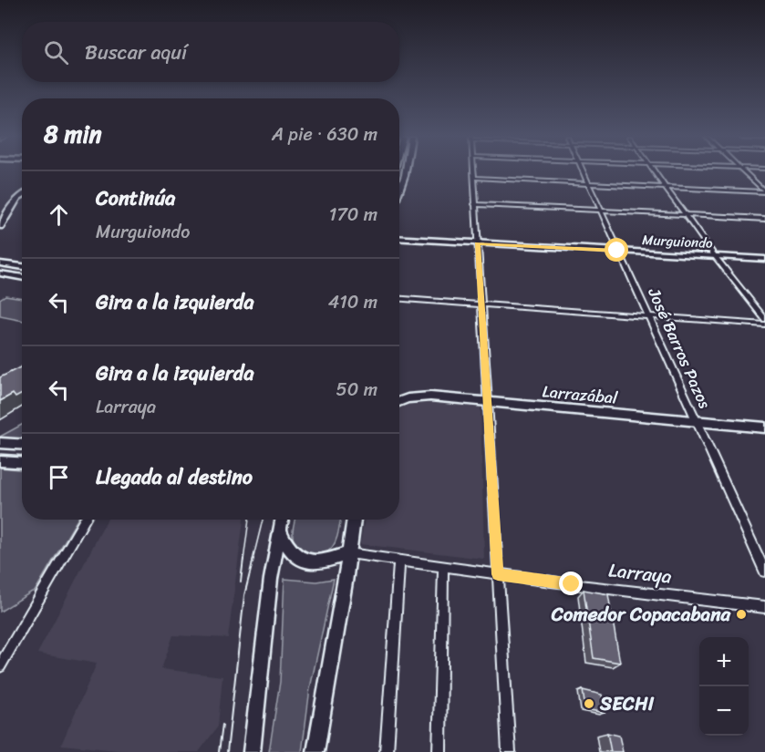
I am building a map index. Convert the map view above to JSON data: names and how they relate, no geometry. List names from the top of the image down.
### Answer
{
  "streets": {
    "street": [
      "Murguiondo",
      "José Barros Pazos",
      "Larrazábal",
      "Larraya"
    ]
  },
  "crossings": [
    ["Murguiondo", "José Barros Pazos"],
    ["José Barros Pazos", "Larrazábal"]
  ],
  "places": ["Comedor Copacabana", "SECHI"],
  "page": {
    "search": "Buscar aquí",
    "heading": ["8 min", "A pie · 630 m"],
    "list": [
      ["Continúa", "Murguiondo", "170 m"],
      ["Gira a la izquierda", "410 m"],
      ["Gira a la izquierda", "Larraya", "50 m"],
      "Llegada al destino"
    ],
    "map_buttons": ["+", "−"]
  }
}
